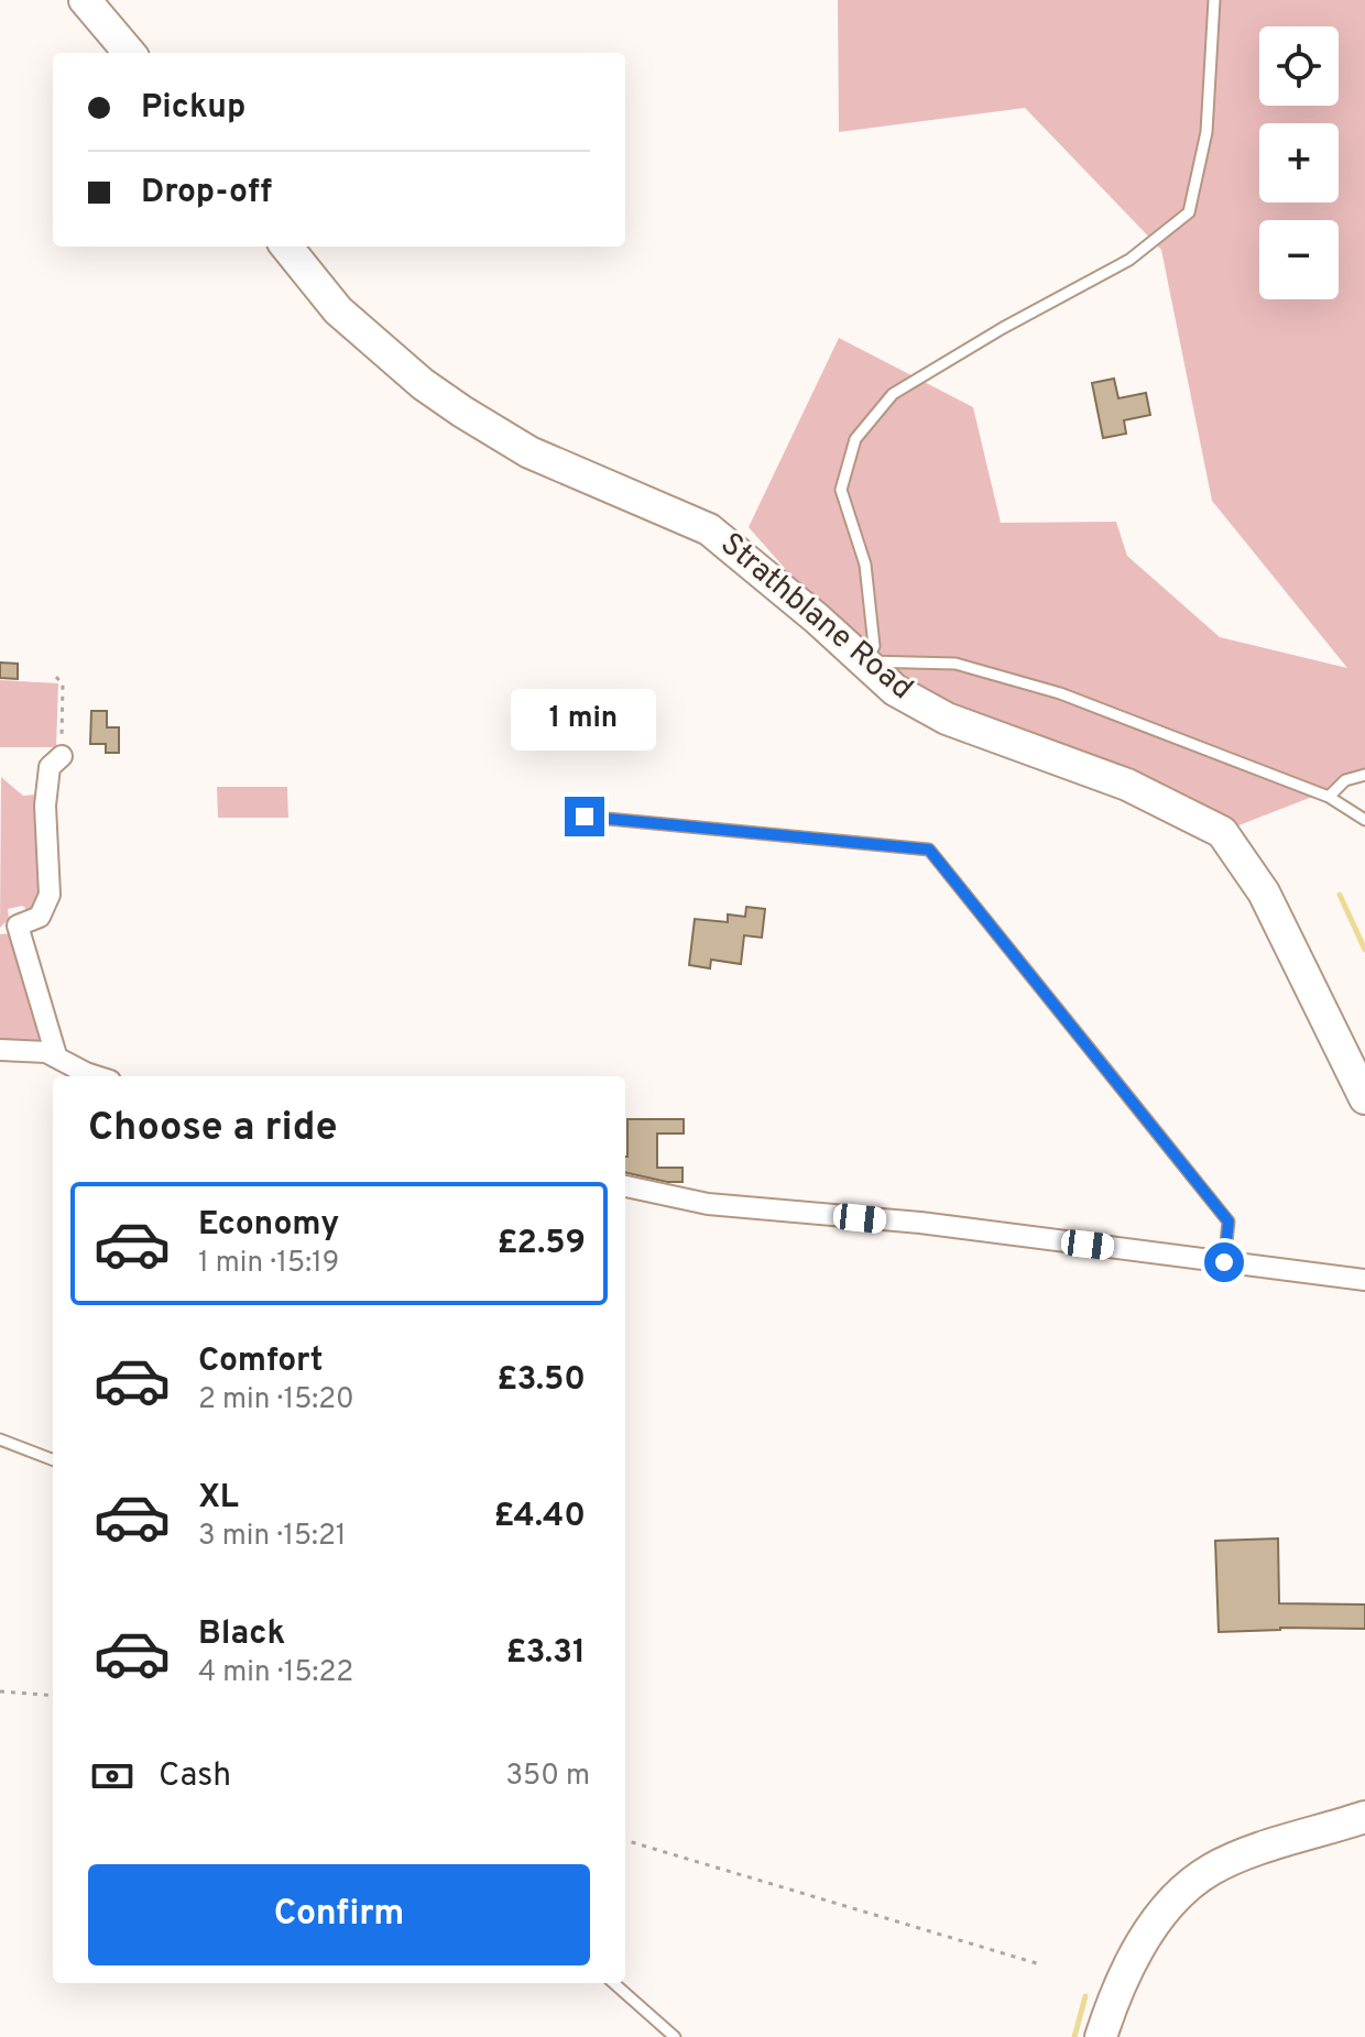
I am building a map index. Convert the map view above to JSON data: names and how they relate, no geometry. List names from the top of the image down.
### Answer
{
  "streets": {
    "main road": ["Strathblane Road"]
  },
  "page": {
    "map_buttons": ["+", "−"],
    "banner": ["Pickup", "Drop-off"],
    "bubble": "1 min",
    "heading": "Choose a ride",
    "list": [
      {
        "name": "Economy",
        "note": "1 min · 15:19",
        "value": "£2.59"
      },
      {
        "name": "Comfort",
        "note": "2 min · 15:20",
        "value": "£3.50"
      },
      {
        "name": "XL",
        "note": "3 min · 15:21",
        "value": "£4.40"
      },
      {
        "name": "Black",
        "note": "4 min · 15:22",
        "value": "£3.31"
      }
    ],
    "pay": ["Cash", "350 m"],
    "buttons": "Confirm"
  }
}
